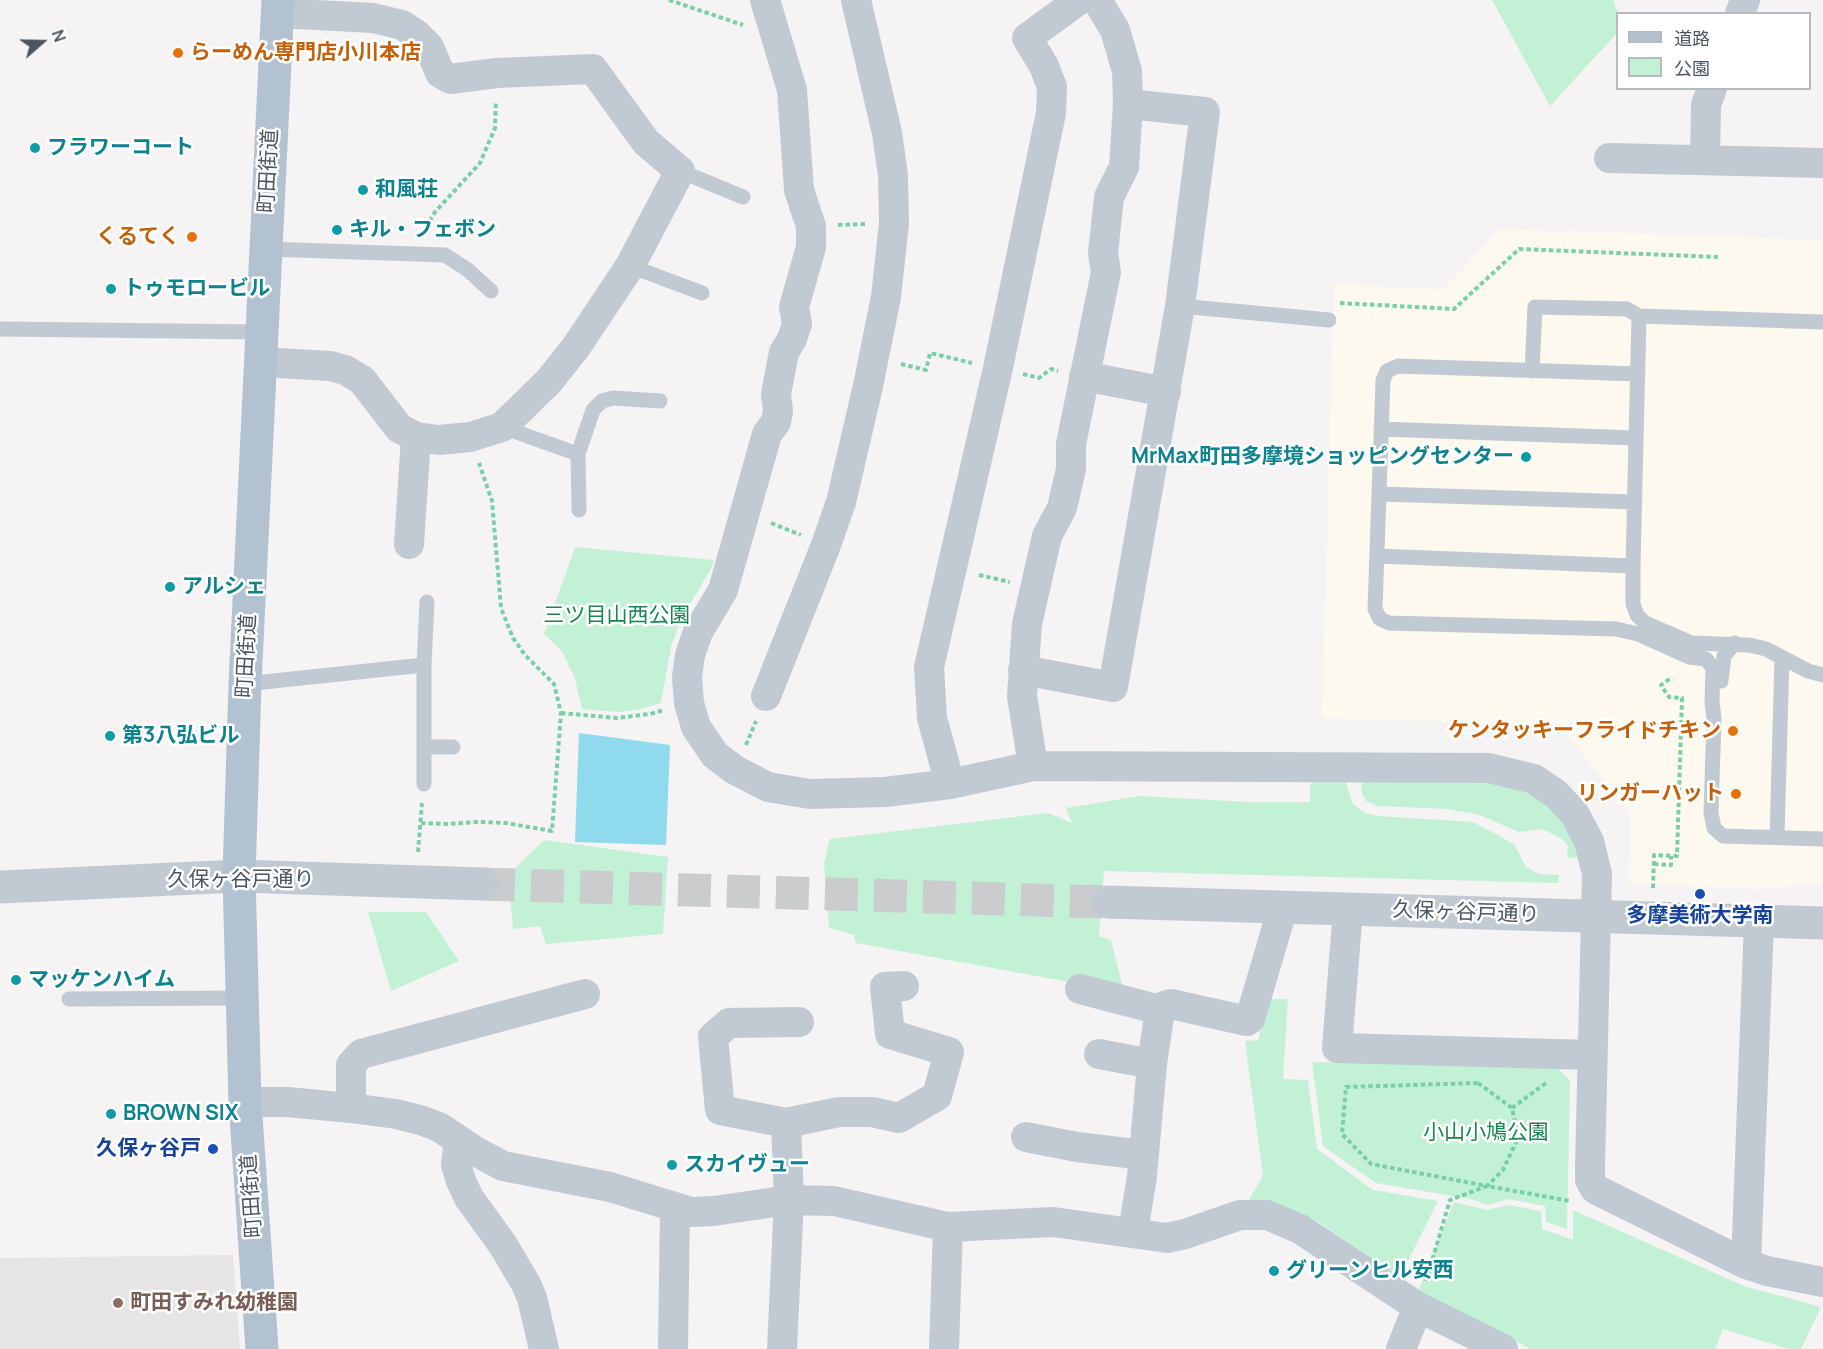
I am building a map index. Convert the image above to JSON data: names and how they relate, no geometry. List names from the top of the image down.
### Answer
{
  "streets": {
    "main road": ["町田街道"],
    "street": ["久保ヶ谷戸通り"]
  },
  "crossings": [
    ["町田街道", "久保ヶ谷戸通り"]
  ],
  "parks": ["三ツ目山西公園", "小山小鳩公園"],
  "places": [
    "らーめん専門店小川本店",
    "フラワーコート",
    "和風荘",
    "キル・フェボン",
    "くるてく",
    "トゥモロービル",
    "MrMax町田多摩境ショッピングセンター",
    "アルシェ",
    "ケンタッキーフライドチキン",
    "第3八弘ビル",
    "リンガーハット",
    "多摩美術大学南",
    "マッケンハイム",
    "BROWN SIX",
    "久保ヶ谷戸",
    "スカイヴュー",
    "グリーンヒル安西",
    "町田すみれ幼稚園"
  ],
  "legend": ["道路", "公園"],
  "north": "right"
}
